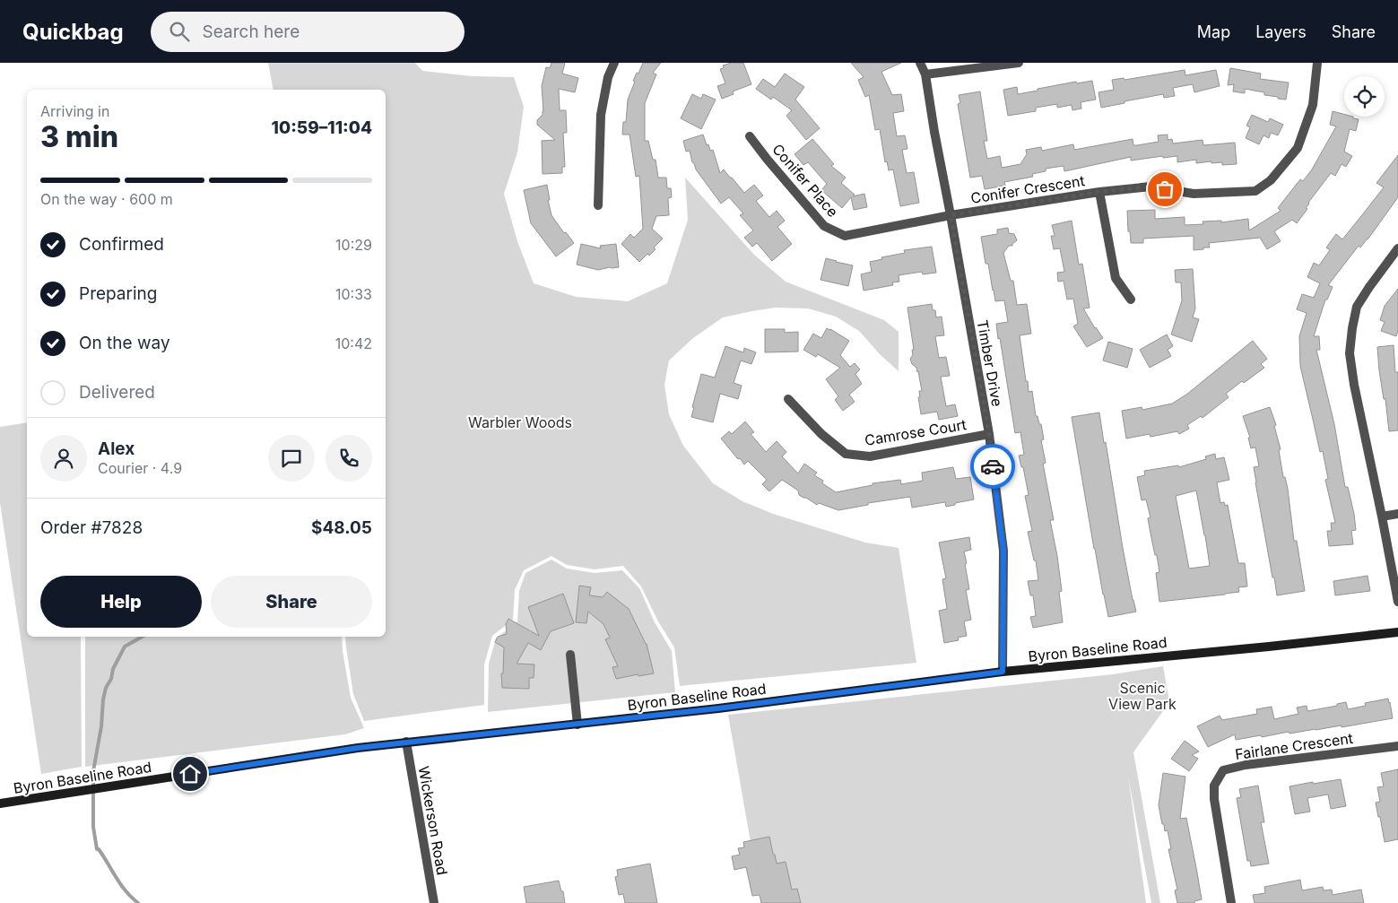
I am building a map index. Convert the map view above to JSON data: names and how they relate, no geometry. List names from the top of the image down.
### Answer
{
  "streets": {
    "main road": ["Byron Baseline Road"],
    "street": [
      "Conifer Place",
      "Conifer Crescent",
      "Timber Drive",
      "Camrose Court",
      "Fairlane Crescent",
      "Wickerson Road"
    ]
  },
  "crossings": [
    ["Conifer Place", "Conifer Crescent"],
    ["Conifer Place", "Timber Drive"],
    ["Conifer Crescent", "Timber Drive"],
    ["Timber Drive", "Camrose Court"],
    ["Timber Drive", "Byron Baseline Road"],
    ["Byron Baseline Road", "Wickerson Road"]
  ],
  "parks": ["Warbler Woods", "Scenic View Park"],
  "page": {
    "header": "Quickbag",
    "search": "Search here",
    "nav": ["Map", "Layers", "Share"],
    "heading": ["3 min", "Arriving in", "10:59–11:04"],
    "panel": [
      "Alex",
      "Courier · 4.9",
      "Order #7828",
      "$48.05"
    ],
    "bar": "On the way · 600 m",
    "list": [
      ["Confirmed", "10:29"],
      ["Preparing", "10:33"],
      ["On the way", "10:42"],
      "Delivered"
    ],
    "buttons": ["Help", "Share"]
  }
}
